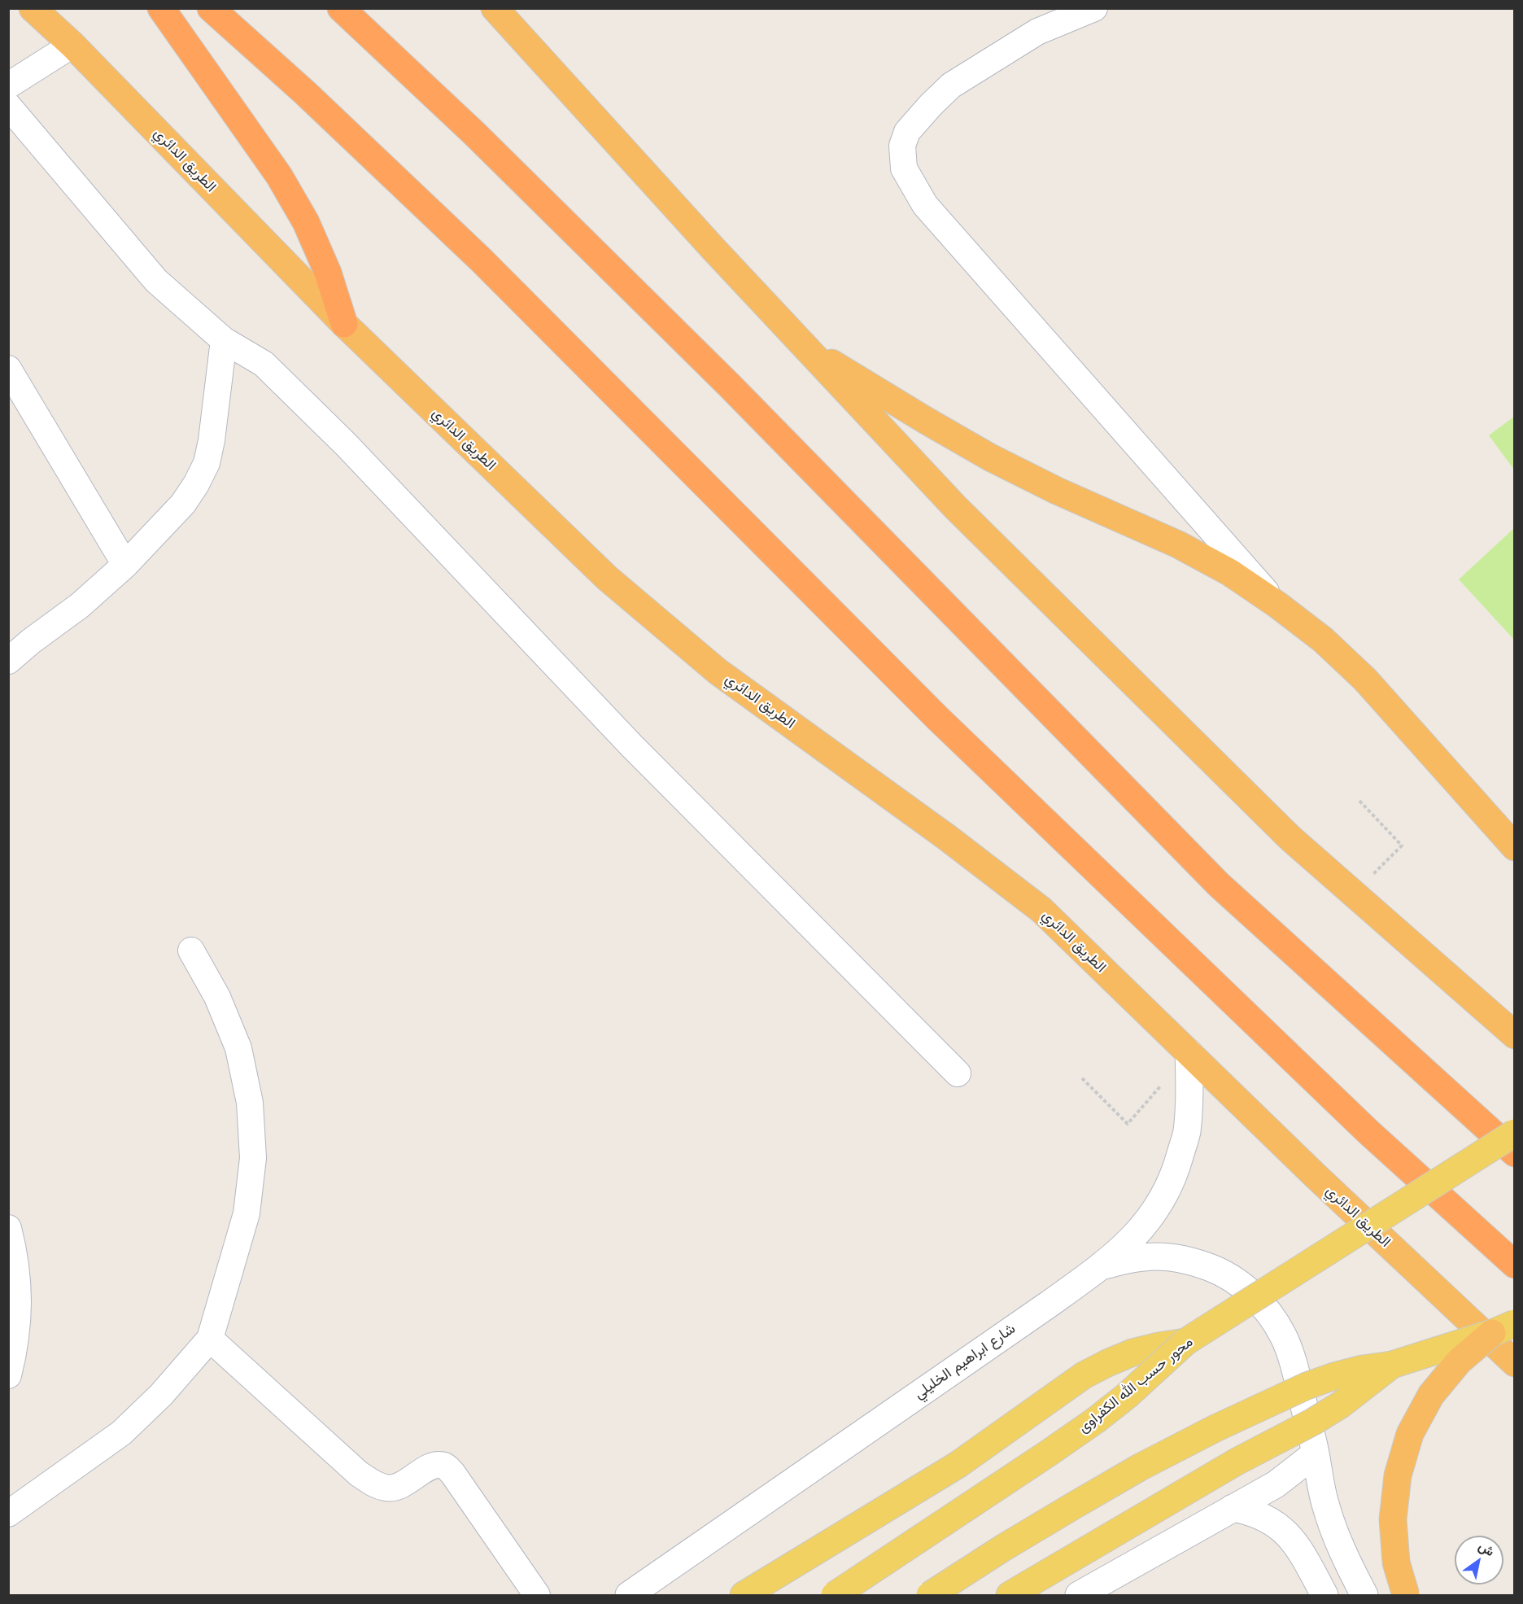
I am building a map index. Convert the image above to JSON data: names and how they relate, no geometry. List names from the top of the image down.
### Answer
{
  "streets": {
    "highway": ["الطريق الدائري"],
    "main road": ["محور حسب الله الكفراوى"],
    "street": ["شارع ابراهيم الخليلي"]
  },
  "crossings": [
    ["الطريق الدائري", "شارع ابراهيم الخليلي"]
  ],
  "north": "top right"
}
